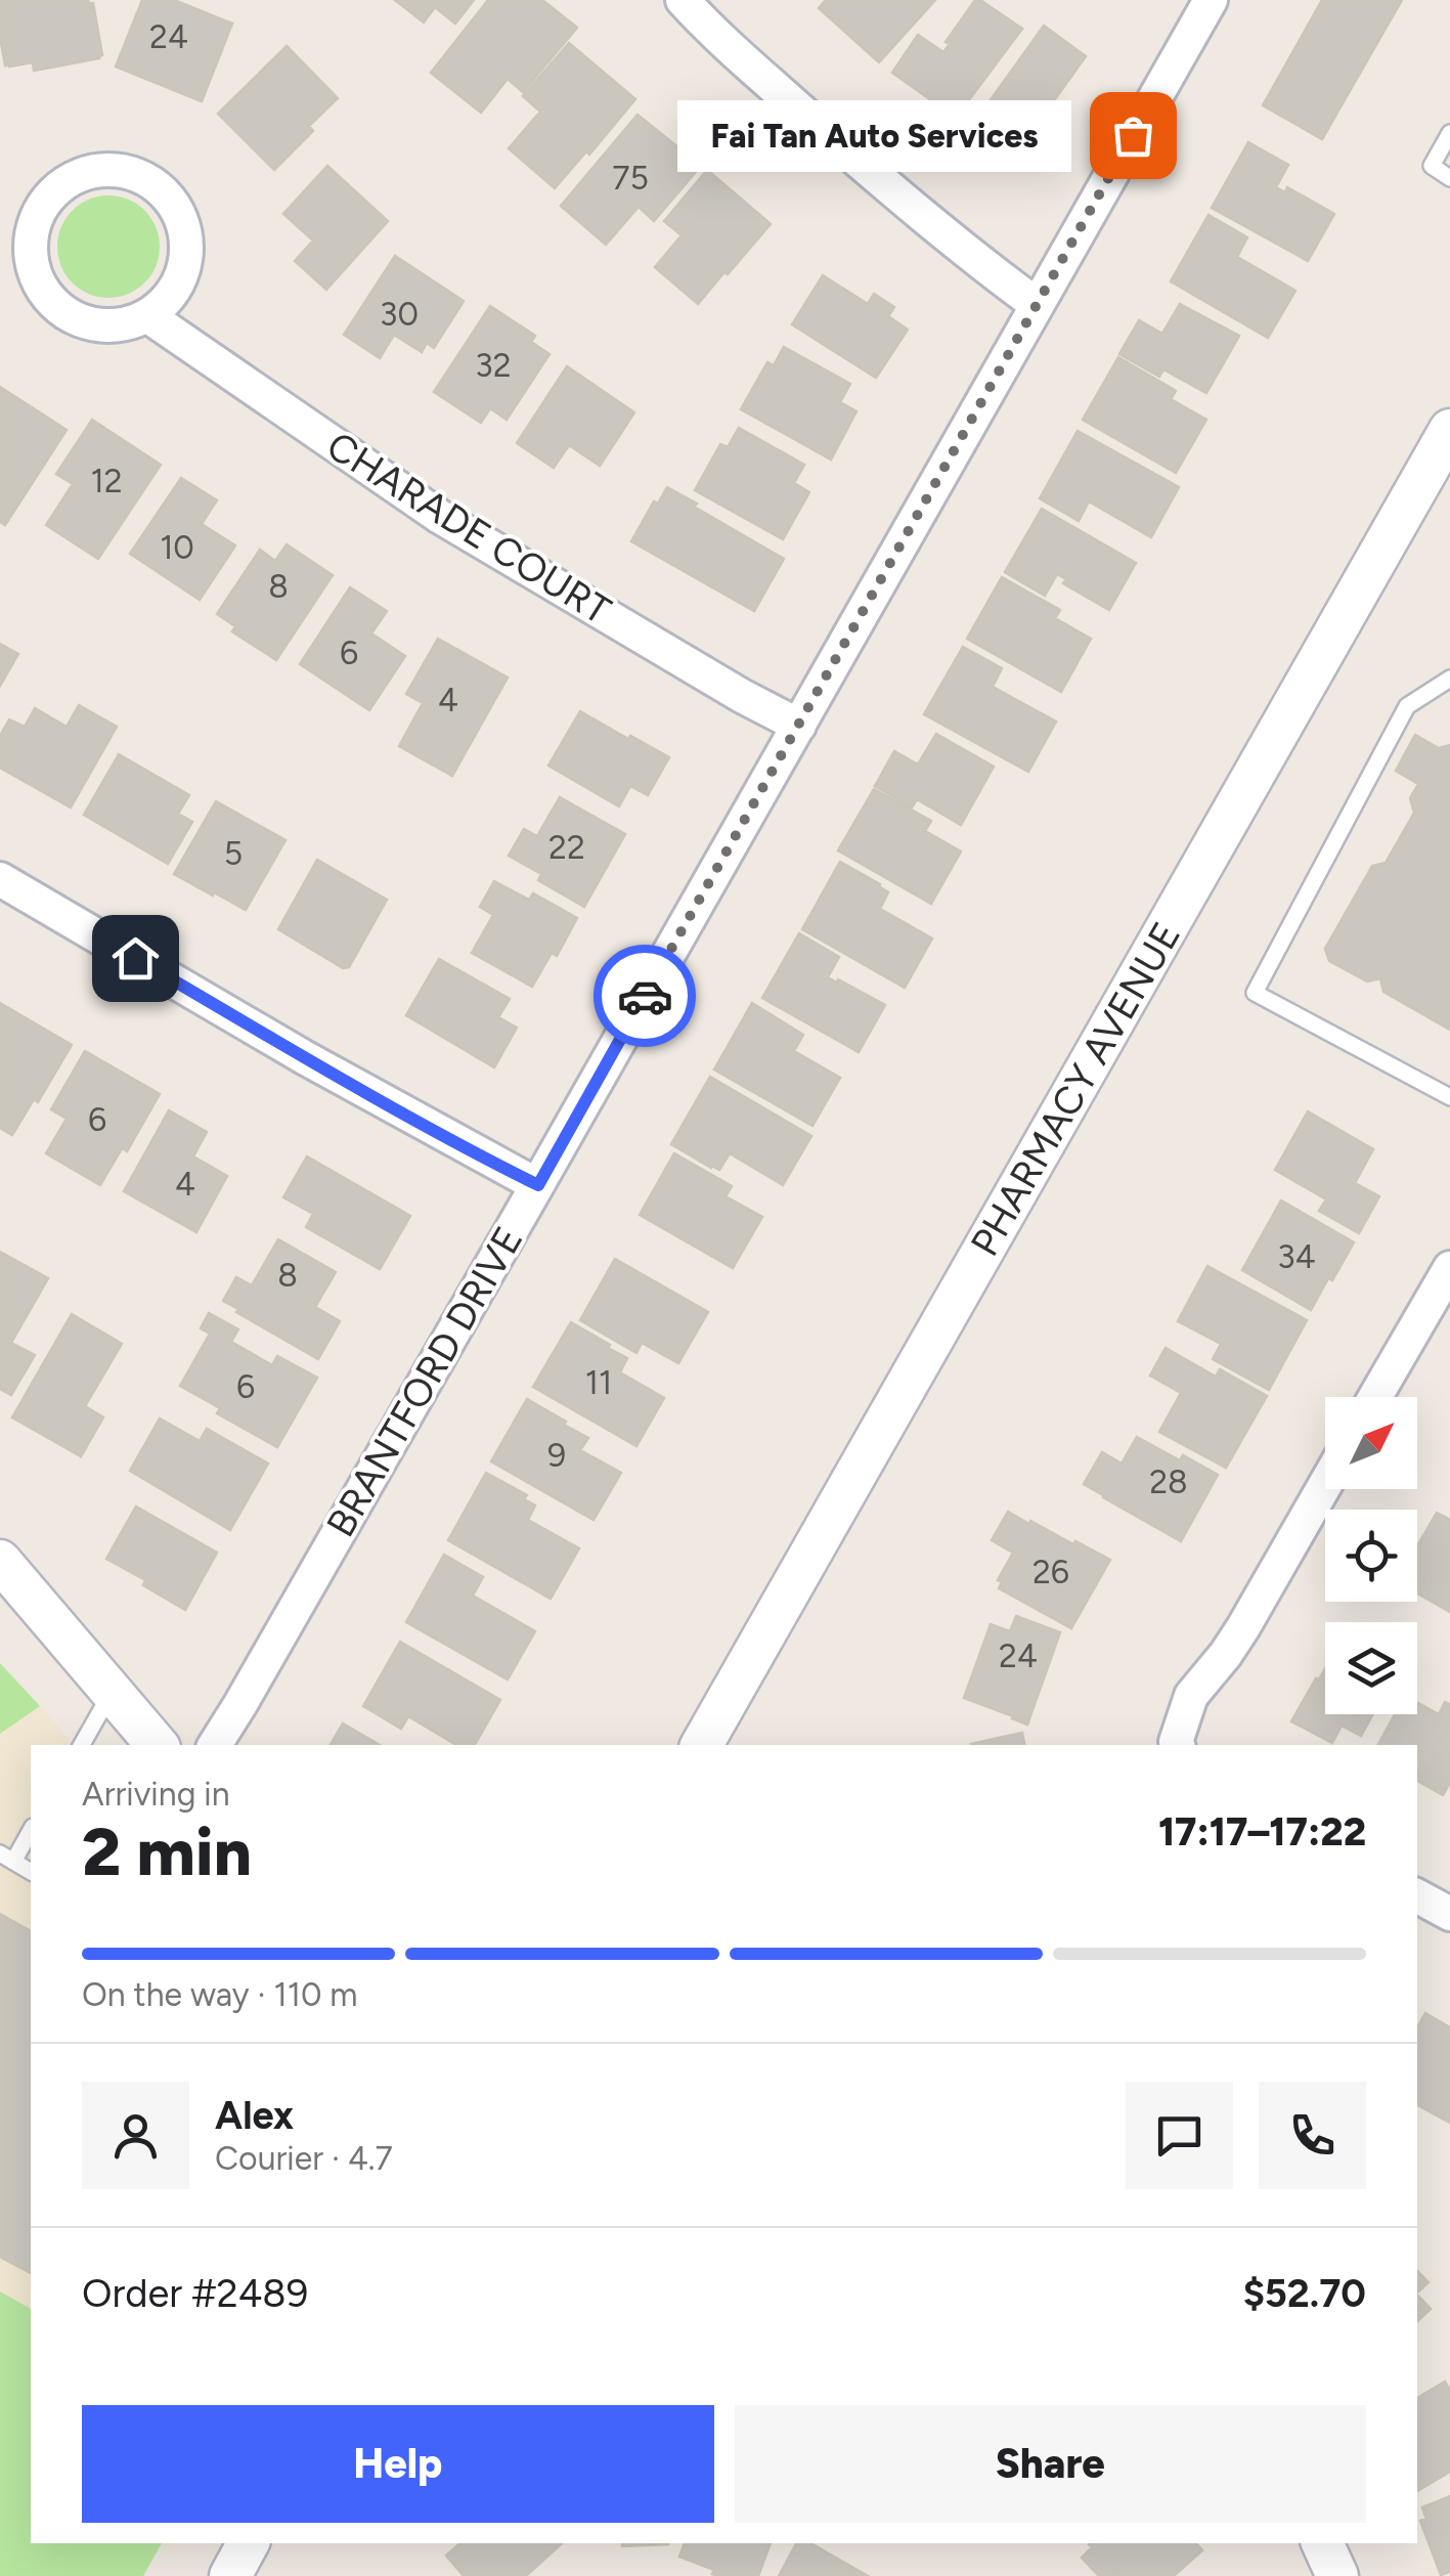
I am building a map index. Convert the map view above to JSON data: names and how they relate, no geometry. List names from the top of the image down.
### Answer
{
  "streets": {
    "street": ["CHARADE COURT", "PHARMACY AVENUE", "BRANTFORD DRIVE"]
  },
  "crossings": [
    ["CHARADE COURT", "BRANTFORD DRIVE"]
  ],
  "places": ["Fai Tan Auto Services"],
  "house_numbers": [
    "24",
    "75",
    "30",
    "32",
    "12",
    "10",
    "8",
    "6",
    "4",
    "22",
    "5",
    "6",
    "4",
    "34",
    "8",
    "11",
    "6",
    "9",
    "28",
    "26",
    "24"
  ],
  "north": "top right",
  "page": {
    "bubble": "Fai Tan Auto Services",
    "heading": ["2 min", "Arriving in", "17:17–17:22"],
    "panel": [
      "Alex",
      "Courier · 4.7",
      "Order #2489",
      "$52.70"
    ],
    "bar": "On the way · 110 m",
    "buttons": ["Help", "Share"]
  }
}
